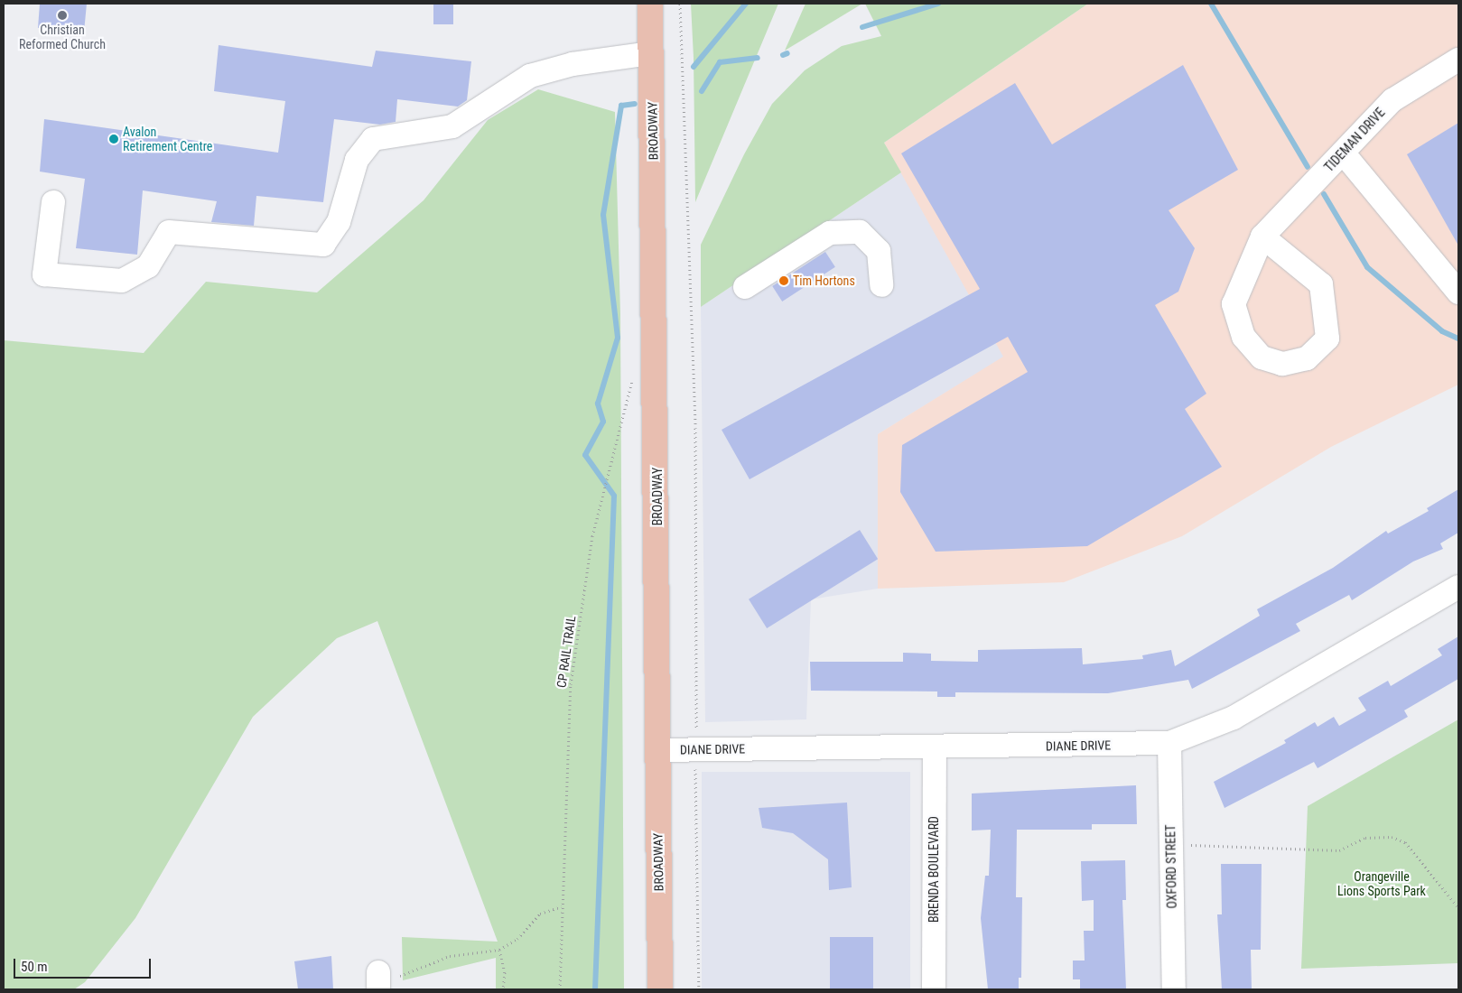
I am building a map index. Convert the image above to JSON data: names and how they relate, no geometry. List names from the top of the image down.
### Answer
{
  "streets": {
    "main road": ["BROADWAY"],
    "street": [
      "TIDEMAN DRIVE",
      "DIANE DRIVE",
      "OXFORD STREET",
      "BRENDA BOULEVARD"
    ],
    "path": ["CP RAIL TRAIL"]
  },
  "crossings": [
    ["BROADWAY", "DIANE DRIVE"],
    ["DIANE DRIVE", "OXFORD STREET"],
    ["DIANE DRIVE", "BRENDA BOULEVARD"]
  ],
  "parks": ["Orangeville Lions Sports Park"],
  "places": ["Christian Reformed Church", "Avalon Retirement Centre", "Tim Hortons"],
  "scale_bar": "50 m"
}
